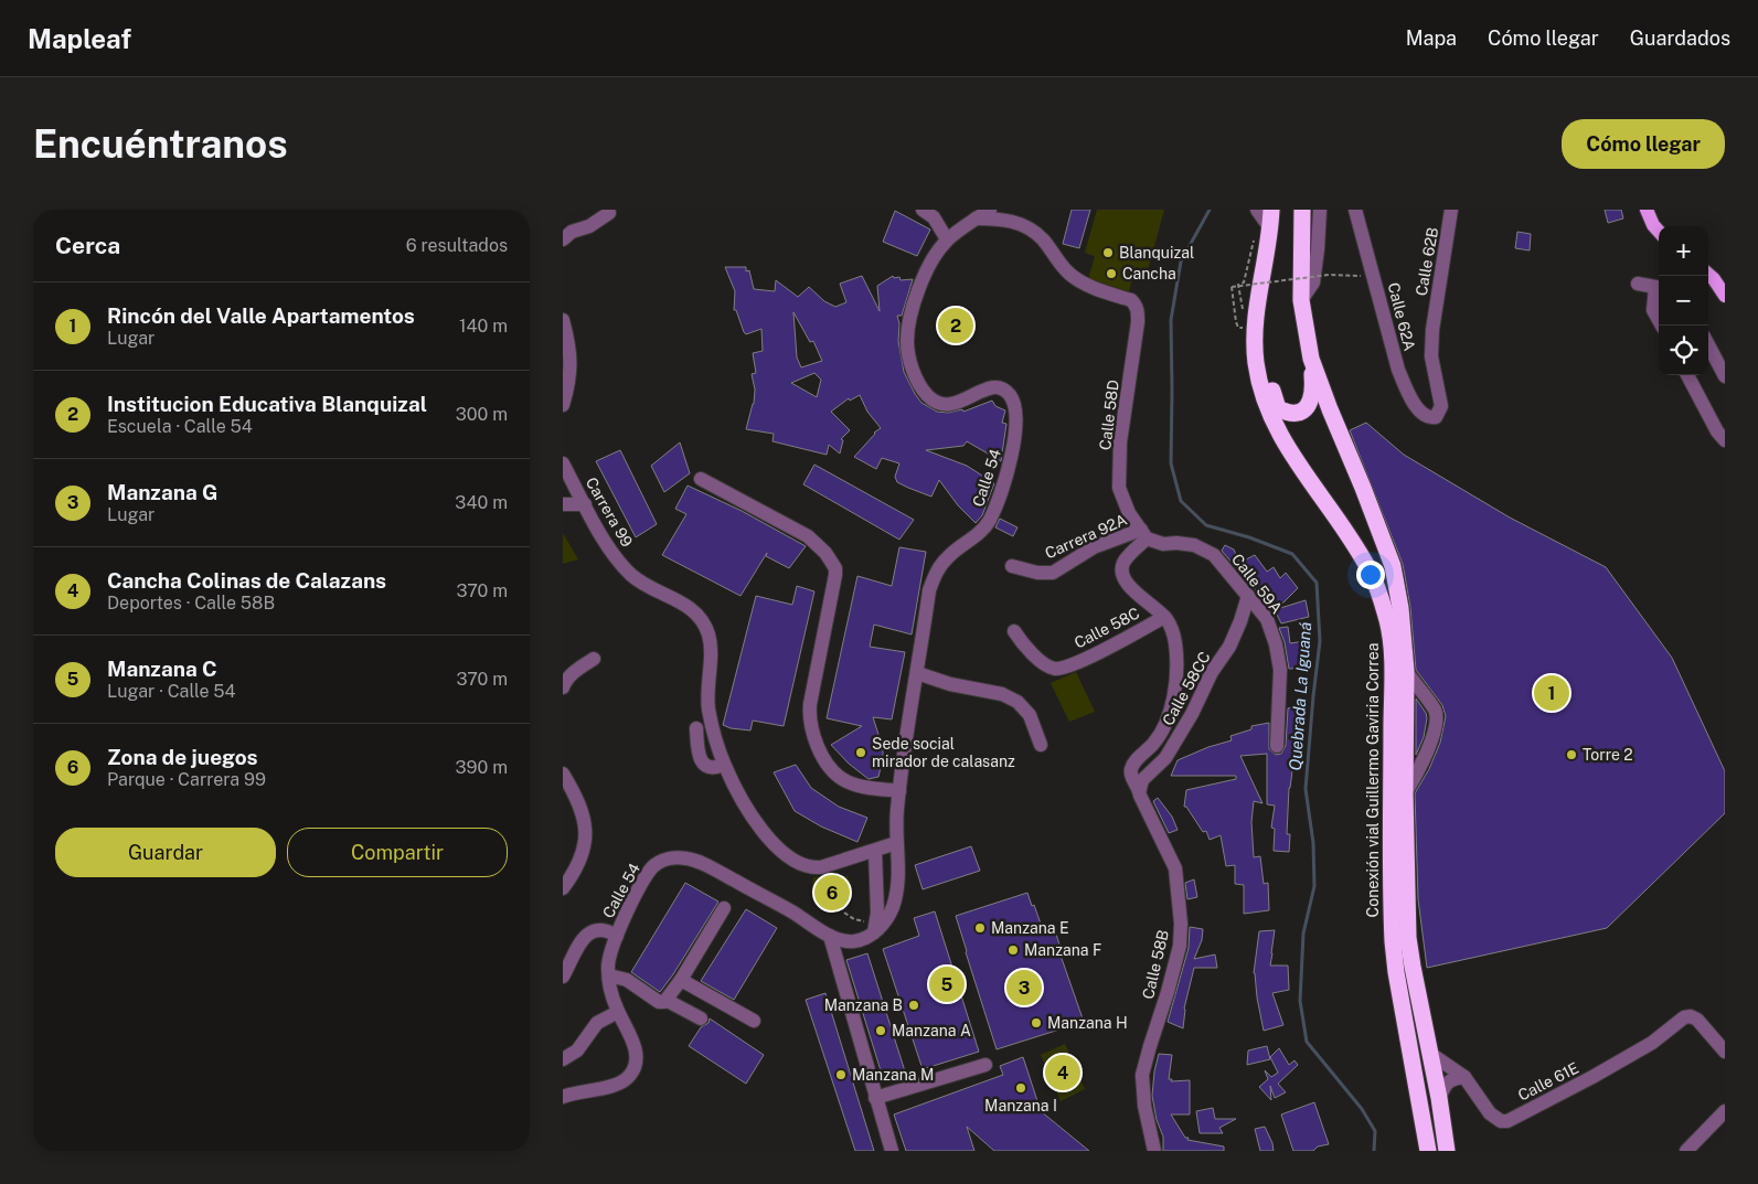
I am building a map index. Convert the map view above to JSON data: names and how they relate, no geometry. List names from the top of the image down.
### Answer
{
  "streets": {
    "highway": ["Conexión vial Guillermo Gaviria Correa"],
    "street": [
      "Calle 62B",
      "Calle 62A",
      "Calle 58D",
      "Calle 54",
      "Carrera 99",
      "Carrera 92A",
      "Calle 59A",
      "Calle 58C",
      "Calle 58CC",
      "Calle 58B",
      "Calle 61E"
    ]
  },
  "crossings": [
    ["Calle 62B", "Calle 62A"],
    ["Calle 58D", "Calle 54"],
    ["Calle 58D", "Carrera 92A"],
    ["Calle 58D", "Calle 59A"],
    ["Calle 58D", "Calle 58C"],
    ["Calle 54", "Carrera 99"],
    ["Carrera 92A", "Calle 59A"],
    ["Carrera 92A", "Calle 58C"],
    ["Calle 59A", "Calle 58C"],
    ["Calle 59A", "Calle 58CC"],
    ["Calle 58C", "Calle 58CC"],
    ["Calle 58C", "Calle 58B"],
    ["Calle 58CC", "Calle 58B"]
  ],
  "water": ["Quebrada La Iguaná"],
  "places": [
    "Blanquizal",
    "Cancha",
    "Sede social mirador de calasanz",
    "Torre 2",
    "Manzana E",
    "Manzana F",
    "Manzana B",
    "Manzana H",
    "Manzana A",
    "Manzana M",
    "Manzana I"
  ],
  "page": {
    "header": "Mapleaf",
    "nav": ["Mapa", "Cómo llegar", "Guardados"],
    "buttons": [
      "Cómo llegar",
      ["Guardar", "Compartir"]
    ],
    "title": "Encuéntranos",
    "heading": ["Cerca", "6 resultados"],
    "map_buttons": ["+", "−"],
    "list": [
      {
        "mark": "1",
        "name": "Rincón del Valle Apartamentos",
        "note": "Lugar",
        "value": "140 m"
      },
      {
        "mark": "2",
        "name": "Institucion Educativa Blanquizal",
        "note": "Escuela · Calle 54",
        "value": "300 m"
      },
      {
        "mark": "3",
        "name": "Manzana G",
        "note": "Lugar",
        "value": "340 m"
      },
      {
        "mark": "4",
        "name": "Cancha Colinas de Calazans",
        "note": "Deportes · Calle 58B",
        "value": "370 m"
      },
      {
        "mark": "5",
        "name": "Manzana C",
        "note": "Lugar · Calle 54",
        "value": "370 m"
      },
      {
        "mark": "6",
        "name": "Zona de juegos",
        "note": "Parque · Carrera 99",
        "value": "390 m"
      }
    ],
    "pins": [
      "2",
      "1",
      "6",
      "5",
      "3",
      "4"
    ]
  }
}
